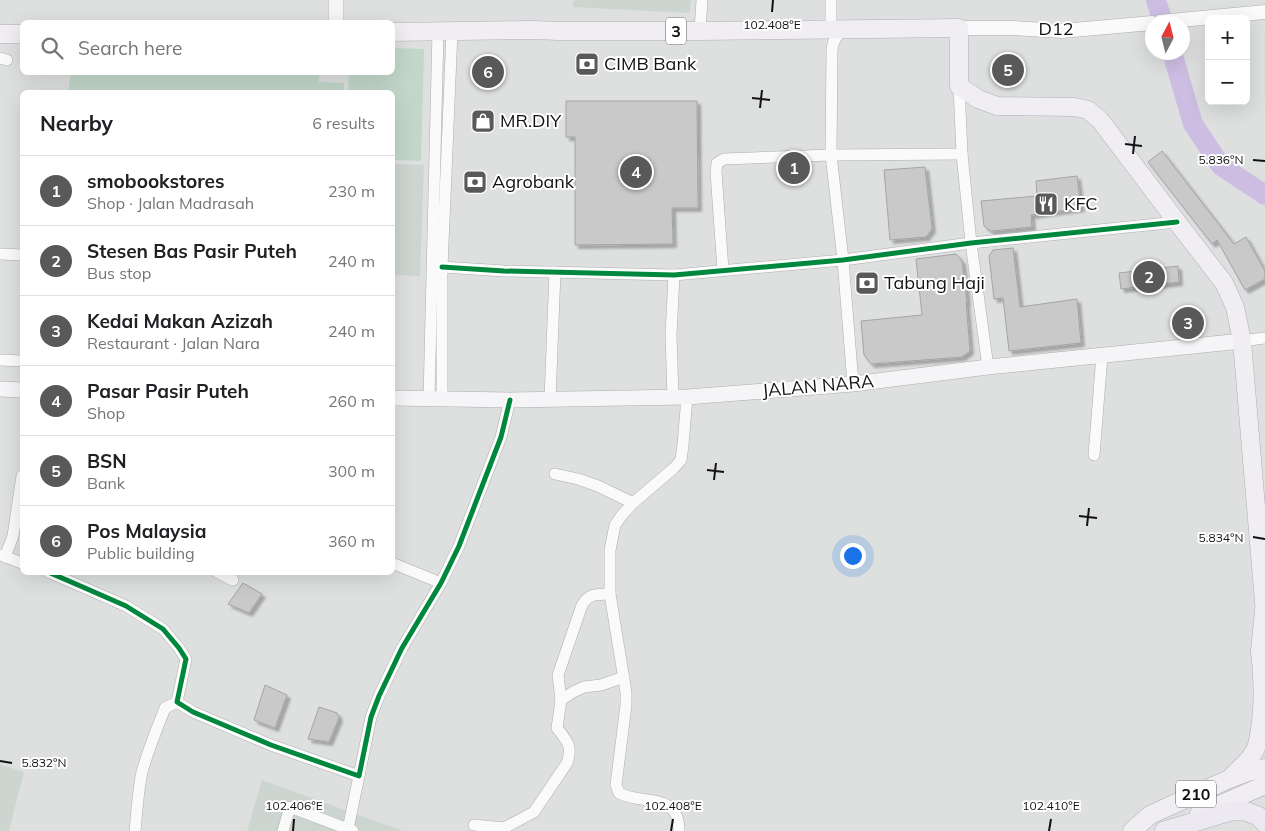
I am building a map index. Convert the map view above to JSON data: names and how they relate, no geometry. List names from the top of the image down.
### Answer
{
  "streets": {
    "main road": ["3", "JALAN NARA", "210"],
    "street": ["D12"]
  },
  "crossings": [
    ["D12", "3"]
  ],
  "places": {
    "bank": ["CIMB Bank", "Agrobank", "Tabung Haji"],
    "shop": ["MR.DIY"],
    "restaurant": ["KFC"]
  },
  "north": "top",
  "page": {
    "map_buttons": ["+", "−"],
    "search": "Search here",
    "pins": [
      "5",
      "6",
      "1",
      "4",
      "2",
      "3"
    ],
    "heading": ["Nearby", "6 results"],
    "list": [
      {
        "mark": "1",
        "name": "smobookstores",
        "note": "Shop · Jalan Madrasah",
        "value": "230 m"
      },
      {
        "mark": "2",
        "name": "Stesen Bas Pasir Puteh",
        "note": "Bus stop",
        "value": "240 m"
      },
      {
        "mark": "3",
        "name": "Kedai Makan Azizah",
        "note": "Restaurant · Jalan Nara",
        "value": "240 m"
      },
      {
        "mark": "4",
        "name": "Pasar Pasir Puteh",
        "note": "Shop",
        "value": "260 m"
      },
      {
        "mark": "5",
        "name": "BSN",
        "note": "Bank",
        "value": "300 m"
      },
      {
        "mark": "6",
        "name": "Pos Malaysia",
        "note": "Public building",
        "value": "360 m"
      }
    ]
  },
  "coordinates": [
    "102.408°E",
    "5.836°N",
    "5.834°N",
    "5.832°N",
    "102.406°E",
    "102.410°E"
  ]
}
